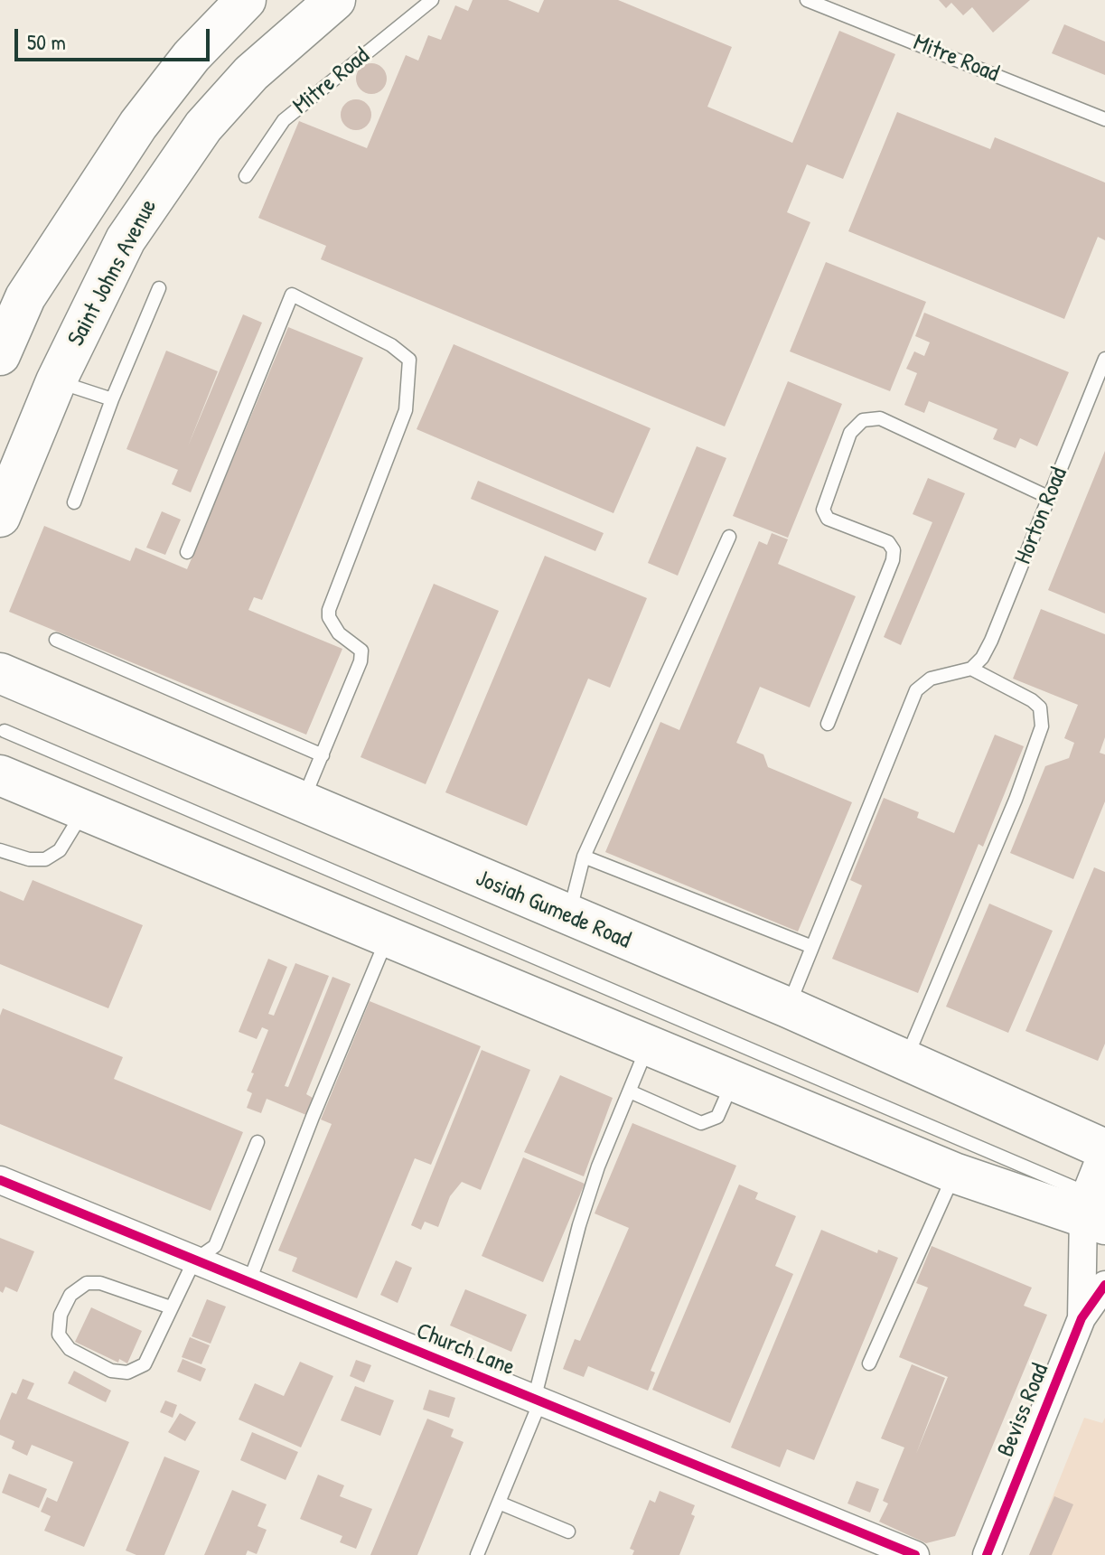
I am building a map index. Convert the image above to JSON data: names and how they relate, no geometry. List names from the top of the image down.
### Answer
{
  "streets": {
    "main road": ["Saint Johns Avenue", "Josiah Gumede Road"],
    "street": ["Church Lane", "Beviss Road"],
    "lane": ["Mitre Road", "Horton Road"]
  },
  "scale_bar": "50 m"
}
